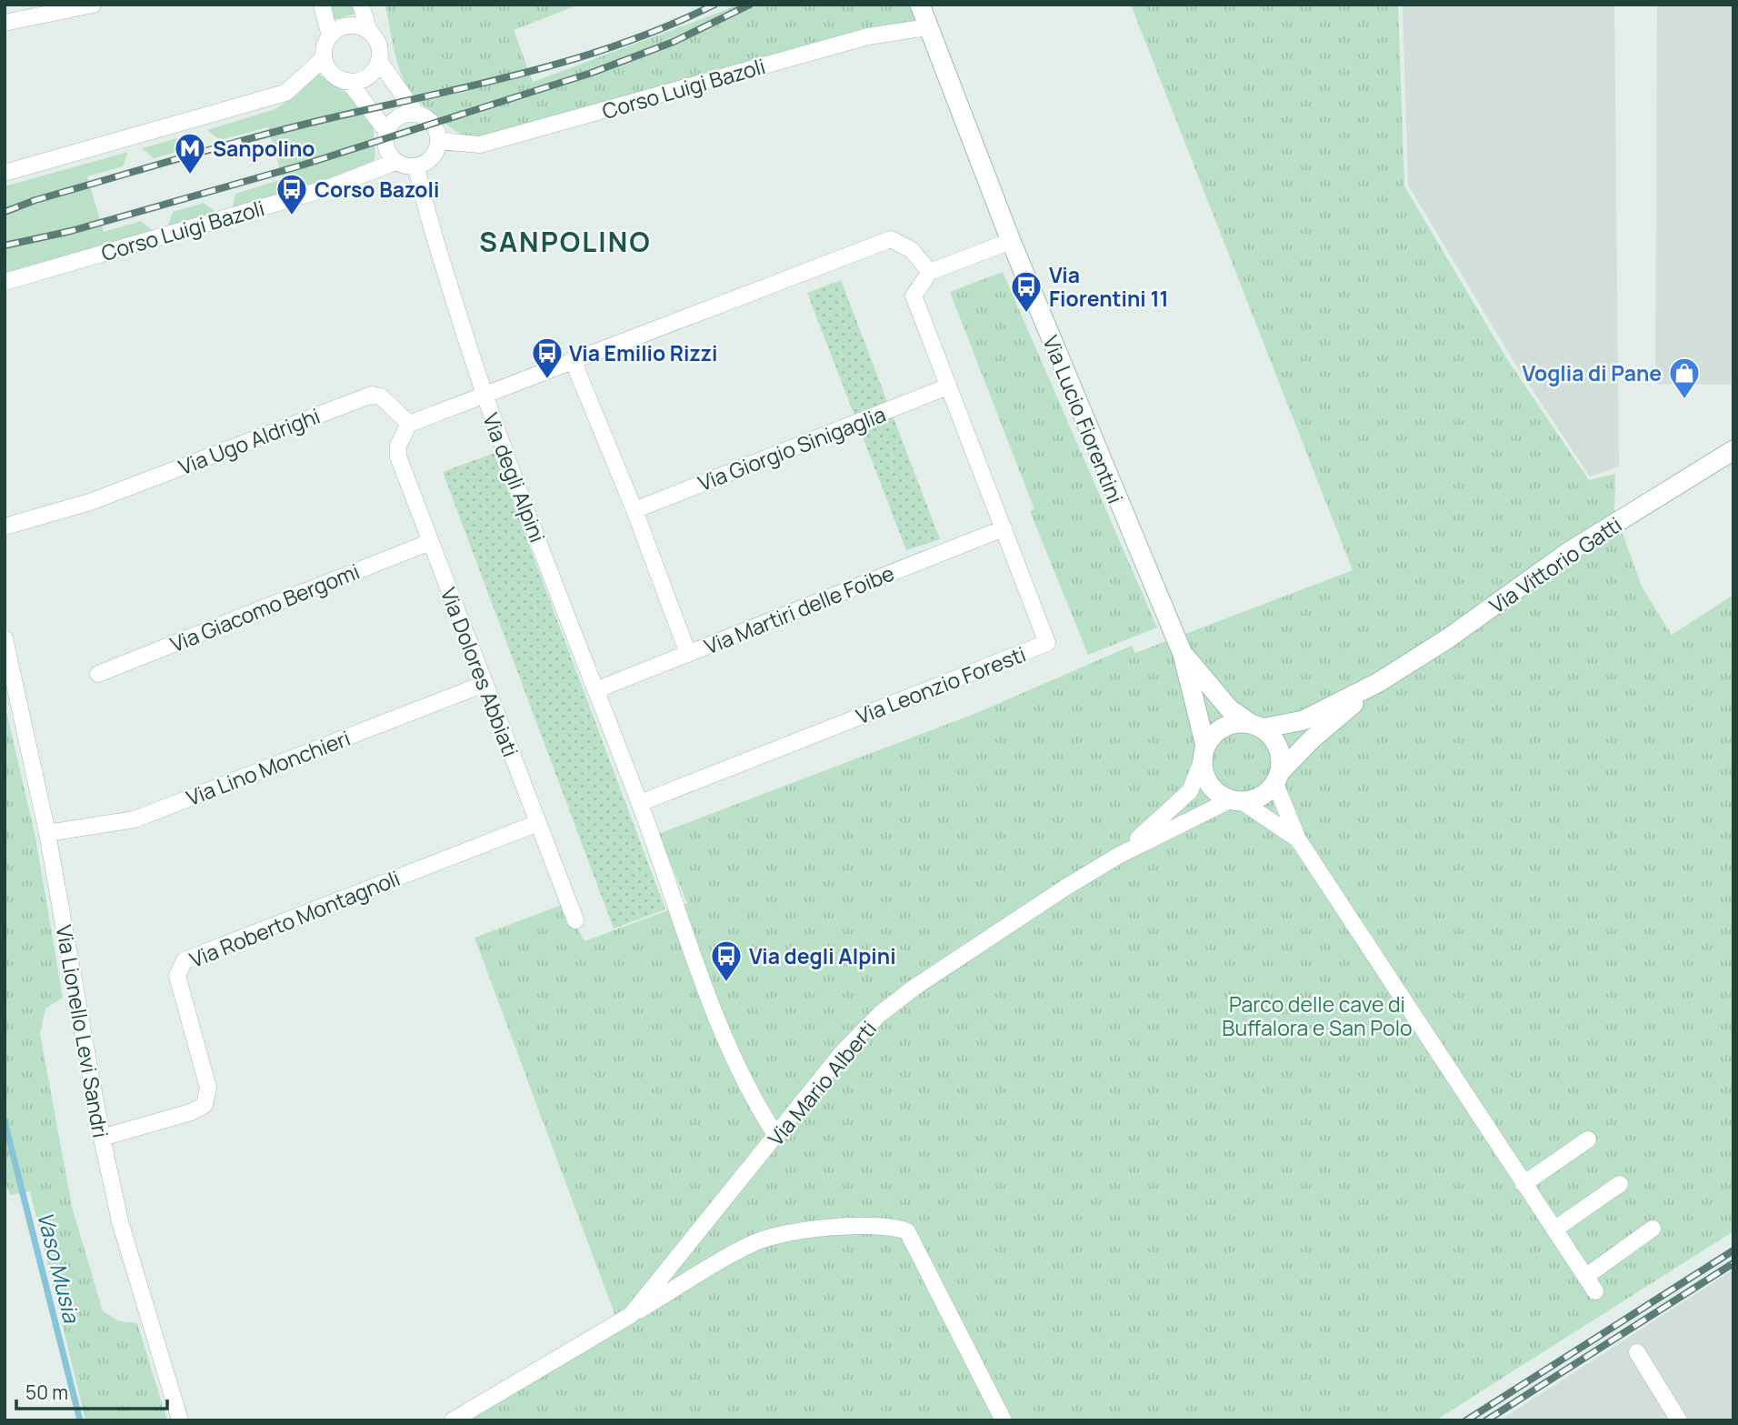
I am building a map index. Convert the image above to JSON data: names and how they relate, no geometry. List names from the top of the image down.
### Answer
{
  "streets": {
    "street": [
      "Corso Luigi Bazoli",
      "Via Lucio Fiorentini",
      "Via Ugo Aldrighi",
      "Via Giorgio Sinigaglia",
      "Via degli Alpini",
      "Via Vittorio Gatti",
      "Via Giacomo Bergomi",
      "Via Martiri delle Foibe",
      "Via Dolores Abbiati",
      "Via Leonzio Foresti",
      "Via Lino Monchieri",
      "Via Roberto Montagnoli",
      "Via Lionello Levi Sandri",
      "Via Mario Alberti"
    ]
  },
  "crossings": [
    ["Corso Luigi Bazoli", "Via Lucio Fiorentini"],
    ["Corso Luigi Bazoli", "Via degli Alpini"],
    ["Via Lucio Fiorentini", "Via Vittorio Gatti"],
    ["Via Lucio Fiorentini", "Via Mario Alberti"],
    ["Via Ugo Aldrighi", "Via Dolores Abbiati"],
    ["Via Giorgio Sinigaglia", "Via Leonzio Foresti"],
    ["Via degli Alpini", "Via Martiri delle Foibe"],
    ["Via degli Alpini", "Via Leonzio Foresti"],
    ["Via degli Alpini", "Via Mario Alberti"],
    ["Via Vittorio Gatti", "Via Mario Alberti"],
    ["Via Giacomo Bergomi", "Via Dolores Abbiati"],
    ["Via Martiri delle Foibe", "Via Leonzio Foresti"],
    ["Via Dolores Abbiati", "Via Lino Monchieri"],
    ["Via Dolores Abbiati", "Via Roberto Montagnoli"],
    ["Via Lino Monchieri", "Via Lionello Levi Sandri"],
    ["Via Roberto Montagnoli", "Via Lionello Levi Sandri"]
  ],
  "districts": ["SANPOLINO"],
  "water": ["Vaso Musia"],
  "parks": ["Parco delle cave di Buffalora e San Polo"],
  "places": {
    "metro station": ["Sanpolino"],
    "bus stop": [
      "Corso Bazoli",
      "Via Fiorentini 11",
      "Via Emilio Rizzi",
      "Via degli Alpini"
    ],
    "shop": ["Voglia di Pane"]
  },
  "scale_bar": "50 m"
}
